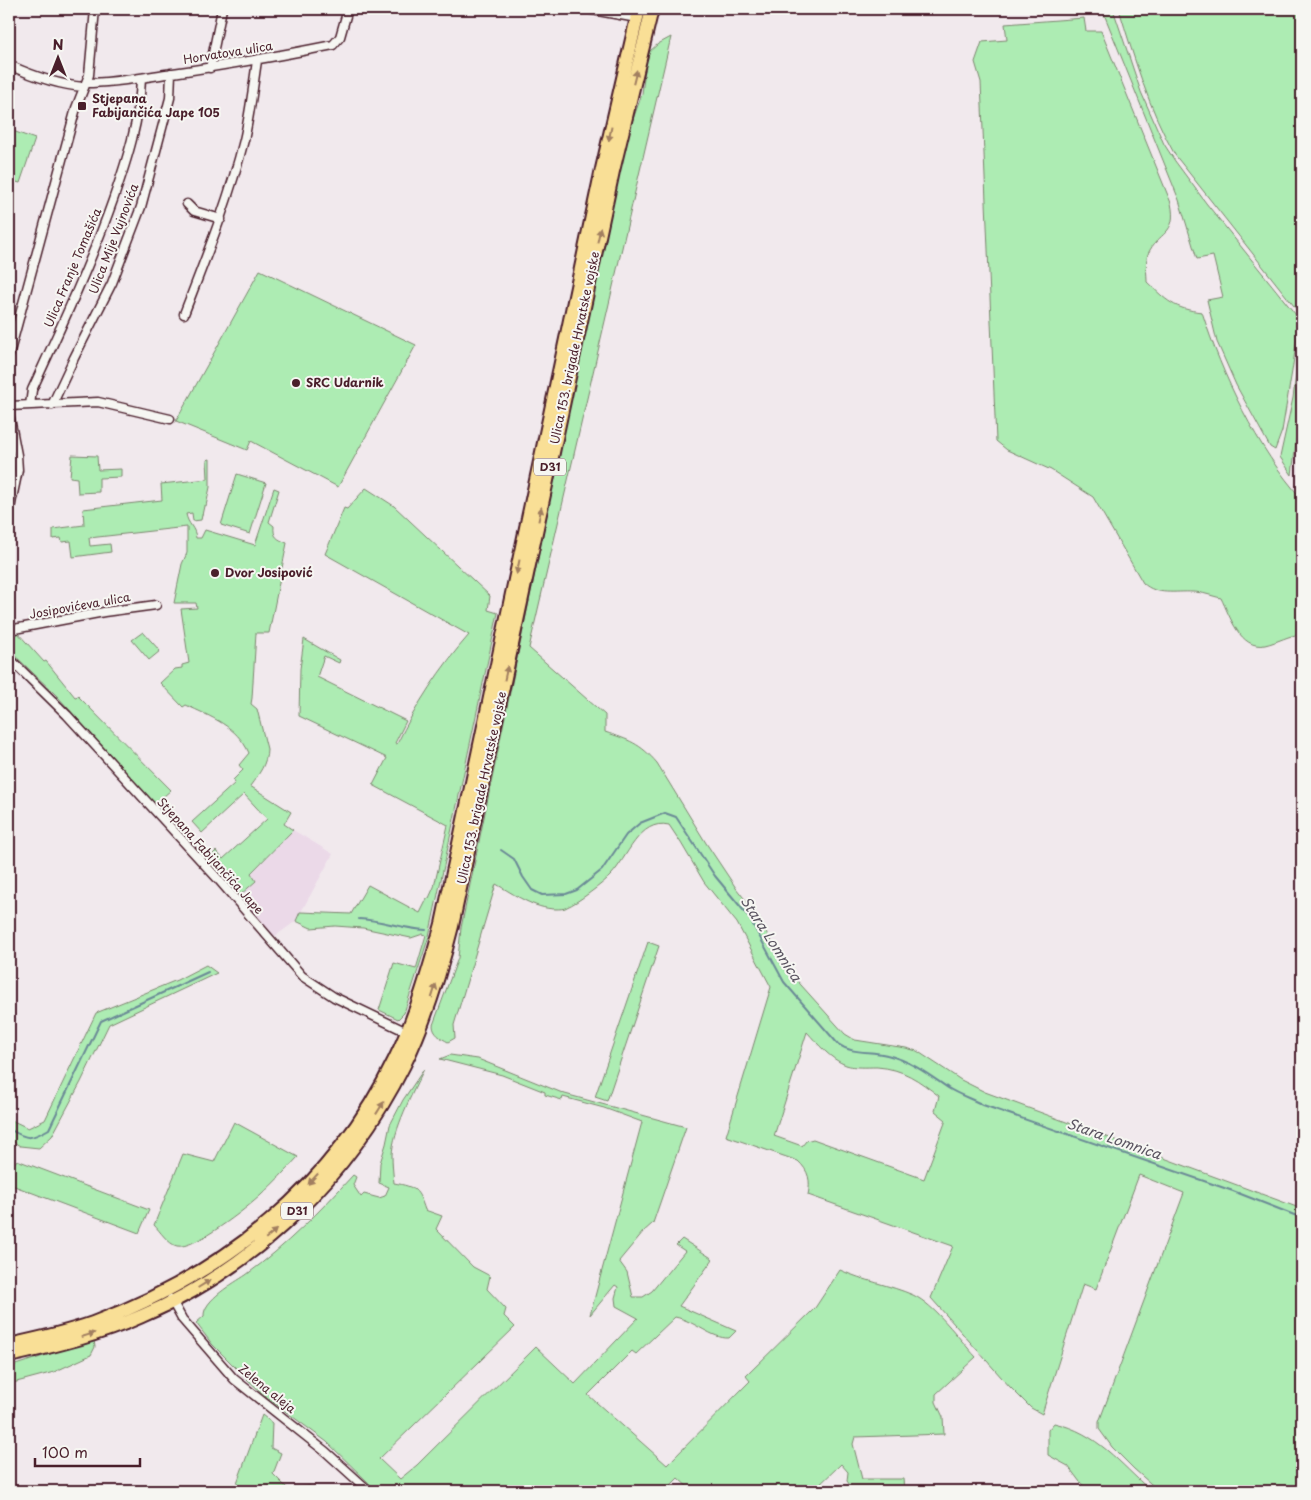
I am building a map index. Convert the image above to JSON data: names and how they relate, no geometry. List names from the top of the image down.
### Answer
{
  "streets": {
    "main road": ["Ulica 153. brigade Hrvatske vojske", "D31"],
    "street": [
      "Horvatova ulica",
      "Ulica Mije Vujnovića",
      "Ulica Franje Tomašića",
      "Josipovićeva ulica",
      "Stjepana Fabijančića Jape",
      "Zelena aleja"
    ]
  },
  "crossings": [
    ["Horvatova ulica", "Ulica Mije Vujnovića"],
    ["Horvatova ulica", "Ulica Franje Tomašića"],
    ["Ulica 153. brigade Hrvatske vojske", "Stjepana Fabijančića Jape"],
    ["Ulica 153. brigade Hrvatske vojske", "Zelena aleja"]
  ],
  "water": ["Stara Lomnica"],
  "places": {
    "transit": ["Stjepana Fabijančića Jape 105"],
    "other": ["SRC Udarnik", "Dvor Josipović"]
  },
  "scale_bar": "100 m",
  "north": "top"
}
